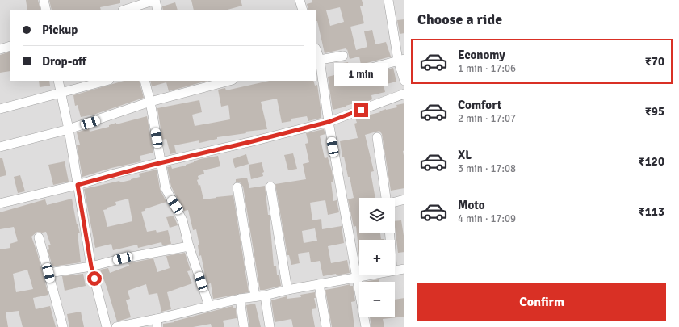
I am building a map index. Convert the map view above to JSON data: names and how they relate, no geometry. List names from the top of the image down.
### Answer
{
  "page": {
    "heading": "Choose a ride",
    "banner": ["Pickup", "Drop-off"],
    "list": [
      {
        "name": "Economy",
        "note": "1 min · 17:06",
        "value": "₹70"
      },
      {
        "name": "Comfort",
        "note": "2 min · 17:07",
        "value": "₹95"
      },
      {
        "name": "XL",
        "note": "3 min · 17:08",
        "value": "₹120"
      },
      {
        "name": "Moto",
        "note": "4 min · 17:09",
        "value": "₹113"
      }
    ],
    "bubble": "1 min",
    "map_buttons": ["+", "−"],
    "buttons": "Confirm"
  }
}
